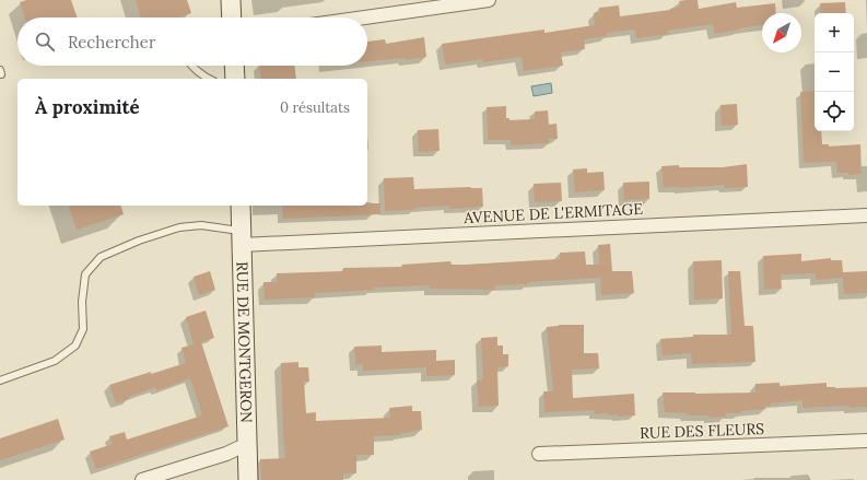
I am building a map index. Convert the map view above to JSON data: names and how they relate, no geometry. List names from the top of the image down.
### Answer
{
  "streets": {
    "street": ["AVENUE DE L'ERMITAGE", "RUE DE MONTGERON", "RUE DES FLEURS"]
  },
  "crossings": [
    ["AVENUE DE L'ERMITAGE", "RUE DE MONTGERON"]
  ],
  "north": "bottom left",
  "page": {
    "map_buttons": ["+", "−"],
    "search": "Rechercher",
    "heading": ["À proximité", "0 résultats"]
  }
}
